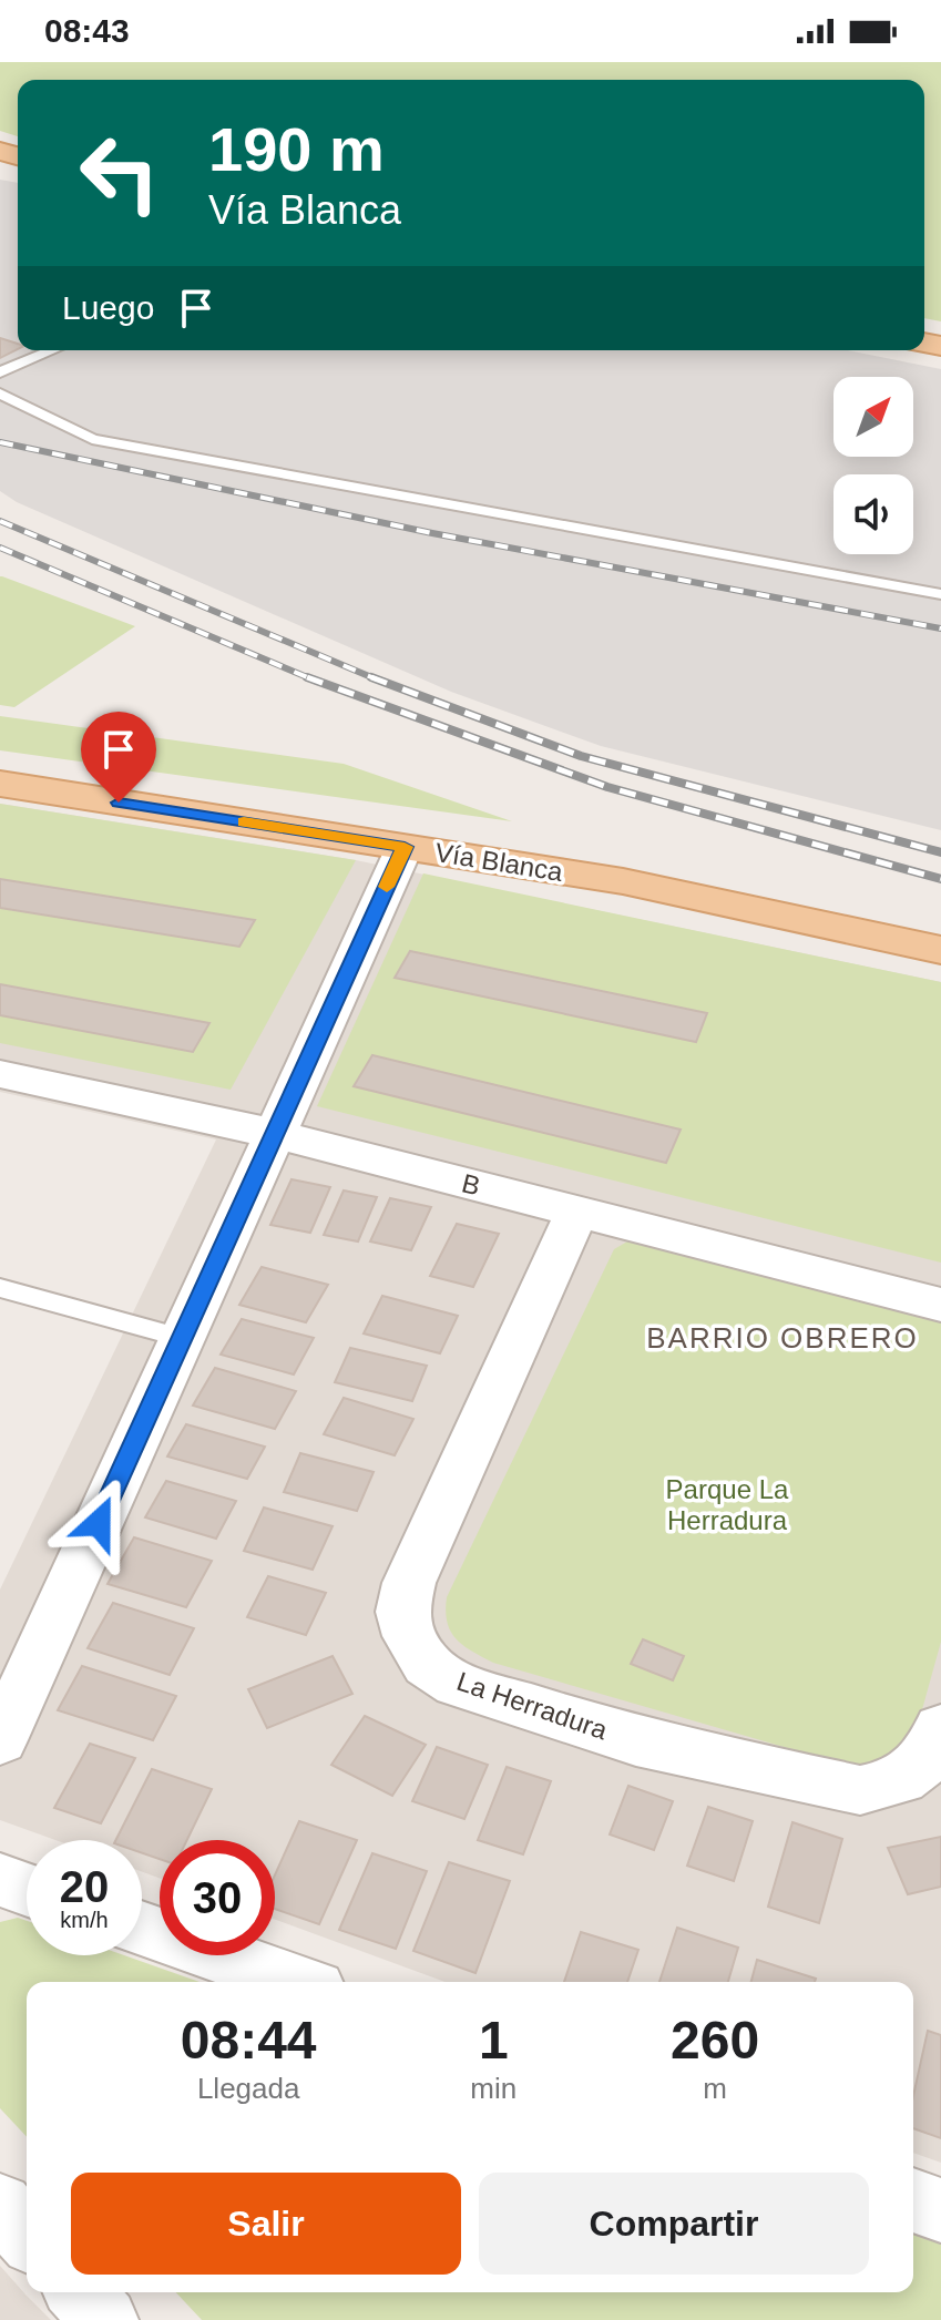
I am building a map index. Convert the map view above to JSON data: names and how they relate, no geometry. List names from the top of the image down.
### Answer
{
  "streets": {
    "main road": ["Vía Blanca"],
    "street": ["B", "La Herradura"]
  },
  "crossings": [
    ["B", "La Herradura"]
  ],
  "districts": ["BARRIO OBRERO"],
  "parks": ["Parque La Herradura"],
  "north": "top right",
  "page": {
    "status": "08:43",
    "turn": ["190 m", "Vía Blanca"],
    "then": "Luego",
    "speed": "20 km/h",
    "limit": "30",
    "eta": [
      "08:44",
      "Llegada",
      "1",
      "min",
      "260",
      "m"
    ],
    "buttons": ["Salir", "Compartir"]
  }
}
